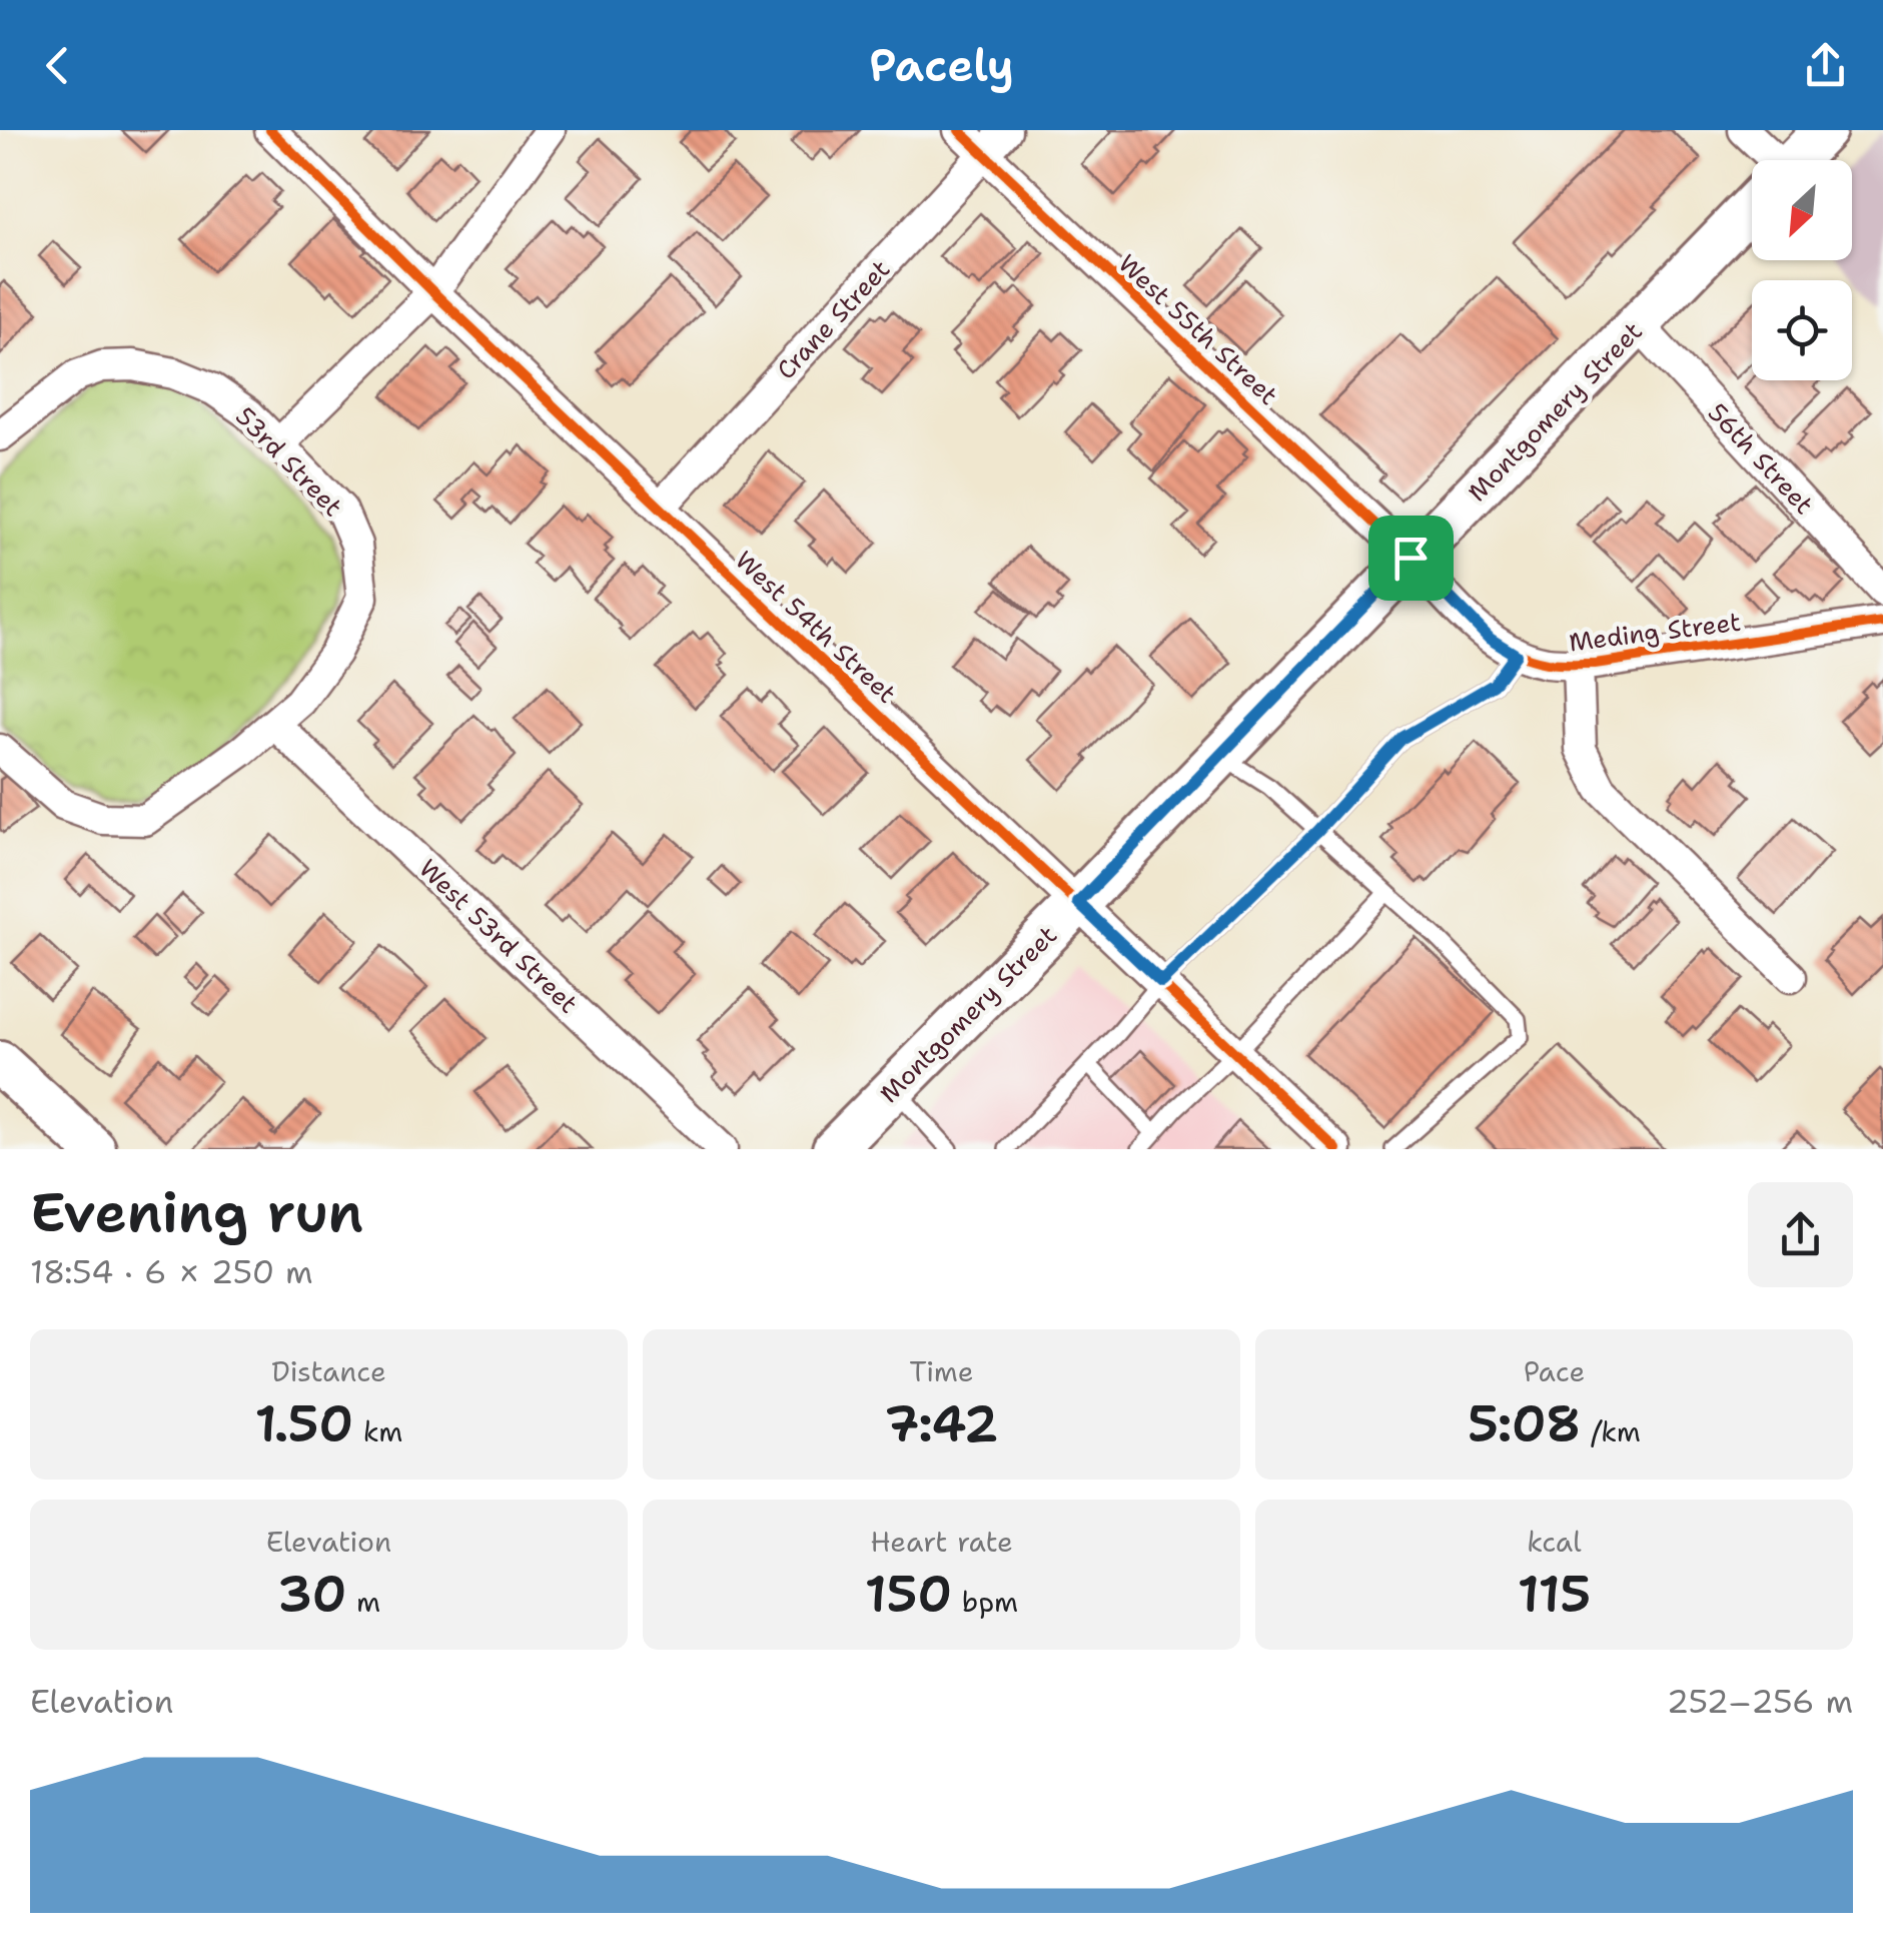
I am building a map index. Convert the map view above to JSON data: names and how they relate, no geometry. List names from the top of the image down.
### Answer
{
  "streets": {
    "main road": ["Montgomery Street"],
    "street": [
      "Crane Street",
      "West 55th Street",
      "56th Street",
      "53rd Street",
      "West 54th Street",
      "Meding Street",
      "West 53rd Street"
    ]
  },
  "crossings": [
    ["Crane Street", "West 55th Street"],
    ["Crane Street", "West 54th Street"],
    ["West 55th Street", "Montgomery Street"],
    ["West 55th Street", "Meding Street"],
    ["Montgomery Street", "56th Street"],
    ["Montgomery Street", "West 54th Street"],
    ["Montgomery Street", "Meding Street"],
    ["53rd Street", "West 53rd Street"]
  ],
  "north": "bottom left",
  "page": {
    "header": "Pacely",
    "heading": ["Evening run", "18:54 · 6 × 250 m"],
    "stats": [
      ["Distance", "1.50 km"],
      ["Time", "7:42"],
      ["Pace", "5:08 /km"],
      ["Elevation", "30 m"],
      ["Heart rate", "150 bpm"],
      ["kcal", "115"]
    ],
    "chart": ["Elevation", "252–256 m"]
  }
}
